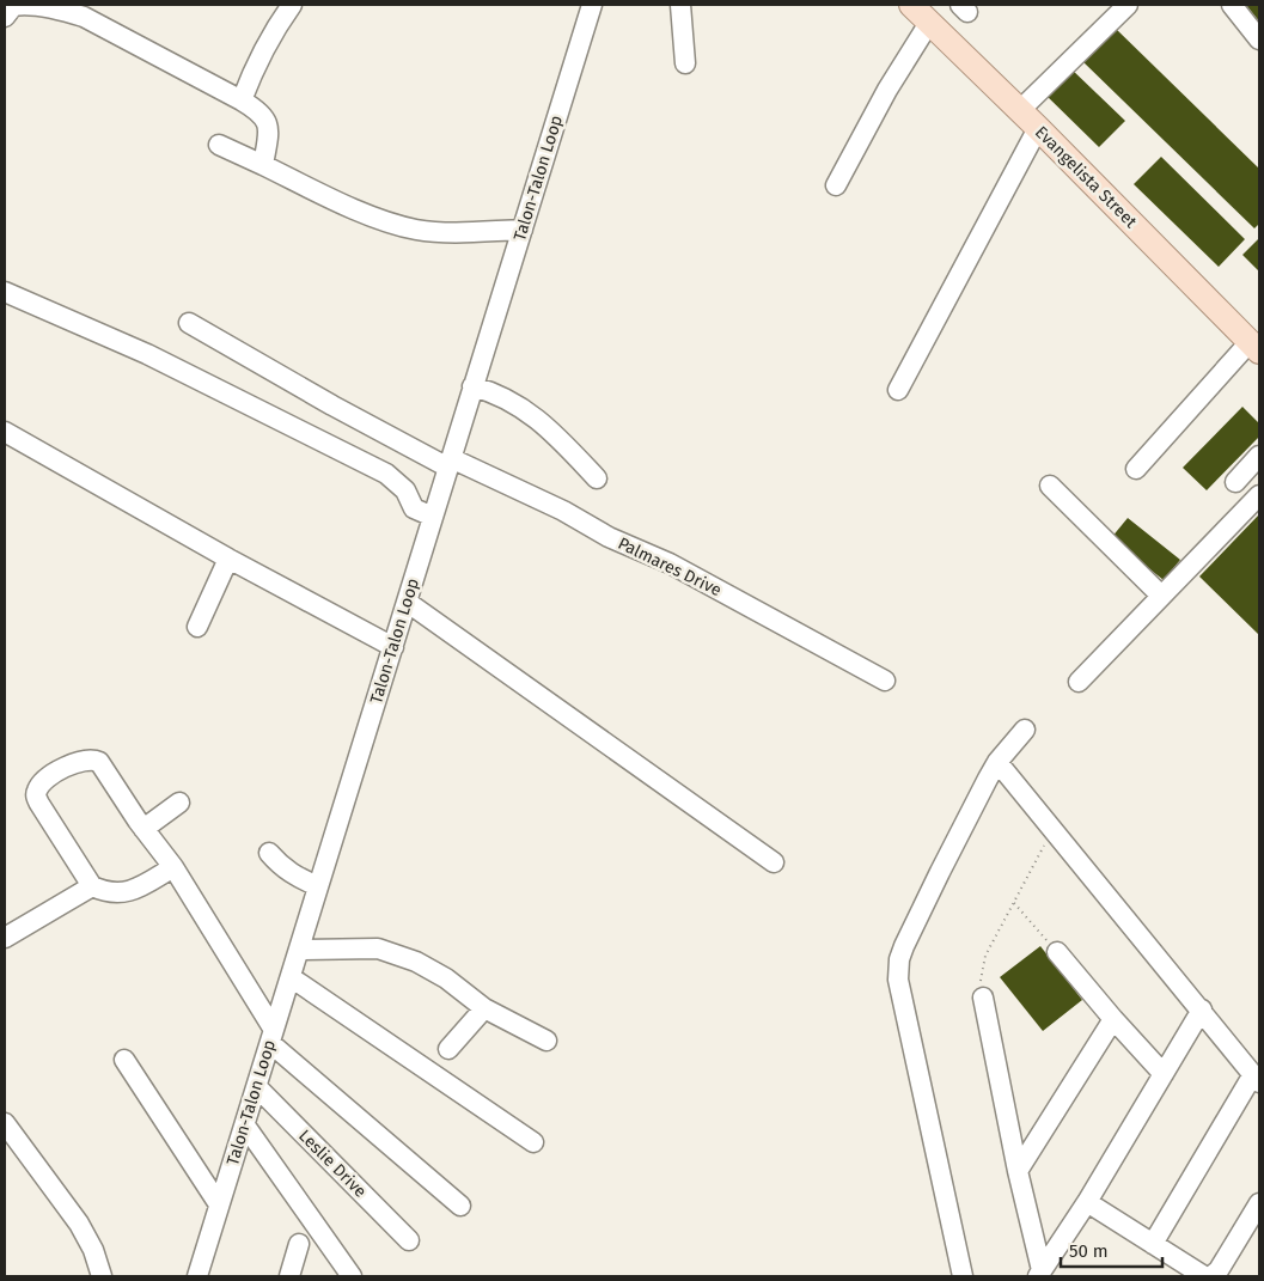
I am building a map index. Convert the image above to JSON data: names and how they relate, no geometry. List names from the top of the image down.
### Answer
{
  "streets": {
    "main road": ["Evangelista Street"],
    "street": ["Talon-Talon Loop", "Palmares Drive", "Leslie Drive"]
  },
  "crossings": [
    ["Talon-Talon Loop", "Palmares Drive"],
    ["Talon-Talon Loop", "Leslie Drive"]
  ],
  "scale_bar": "50 m"
}
